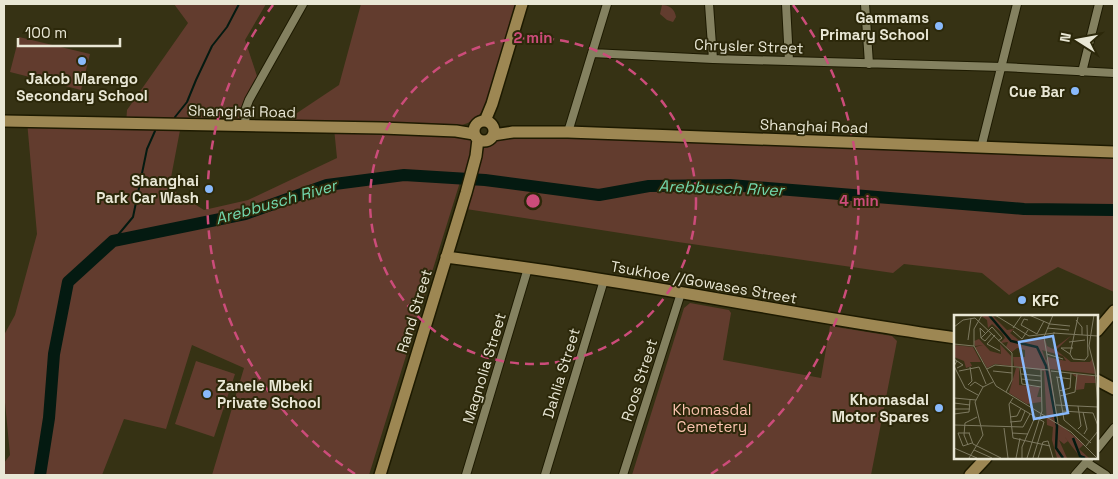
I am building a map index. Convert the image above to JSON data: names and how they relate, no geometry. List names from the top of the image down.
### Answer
{
  "streets": {
    "street": [
      "Chrysler Street",
      "Shanghai Road",
      "Tsukhoe //Gowases Street",
      "Rand Street",
      "Magnolia Street",
      "Dahlia Street",
      "Roos Street"
    ]
  },
  "crossings": [
    ["Shanghai Road", "Rand Street"],
    ["Tsukhoe //Gowases Street", "Rand Street"],
    ["Tsukhoe //Gowases Street", "Magnolia Street"],
    ["Tsukhoe //Gowases Street", "Dahlia Street"],
    ["Tsukhoe //Gowases Street", "Roos Street"]
  ],
  "water": ["Arebbusch River"],
  "parks": ["Khomasdal Cemetery"],
  "places": [
    "Gammams Primary School",
    "Jakob Marengo Secondary School",
    "Cue Bar",
    "Shanghai Park Car Wash",
    "KFC",
    "Zanele Mbeki Private School",
    "Khomasdal Motor Spares"
  ],
  "scale_bar": "100 m",
  "north": "left",
  "rings": ["2 min", "4 min"]
}
